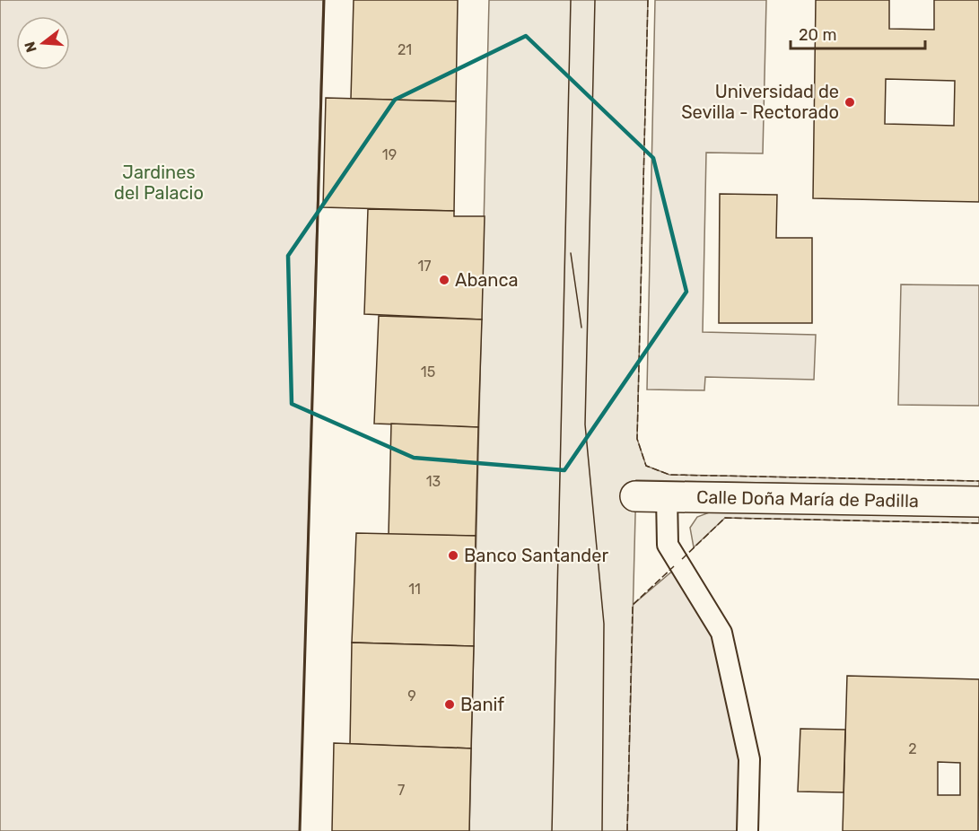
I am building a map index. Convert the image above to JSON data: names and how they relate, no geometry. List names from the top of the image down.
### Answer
{
  "streets": {
    "street": ["Calle Doña María de Padilla"]
  },
  "parks": ["Jardines del Palacio"],
  "places": [
    "Universidad de Sevilla - Rectorado",
    "Abanca",
    "Banco Santander",
    "Banif"
  ],
  "house_numbers": [
    "21",
    "19",
    "17",
    "15",
    "13",
    "11",
    "9",
    "2",
    "7"
  ],
  "scale_bar": "20 m",
  "north": "left"
}
